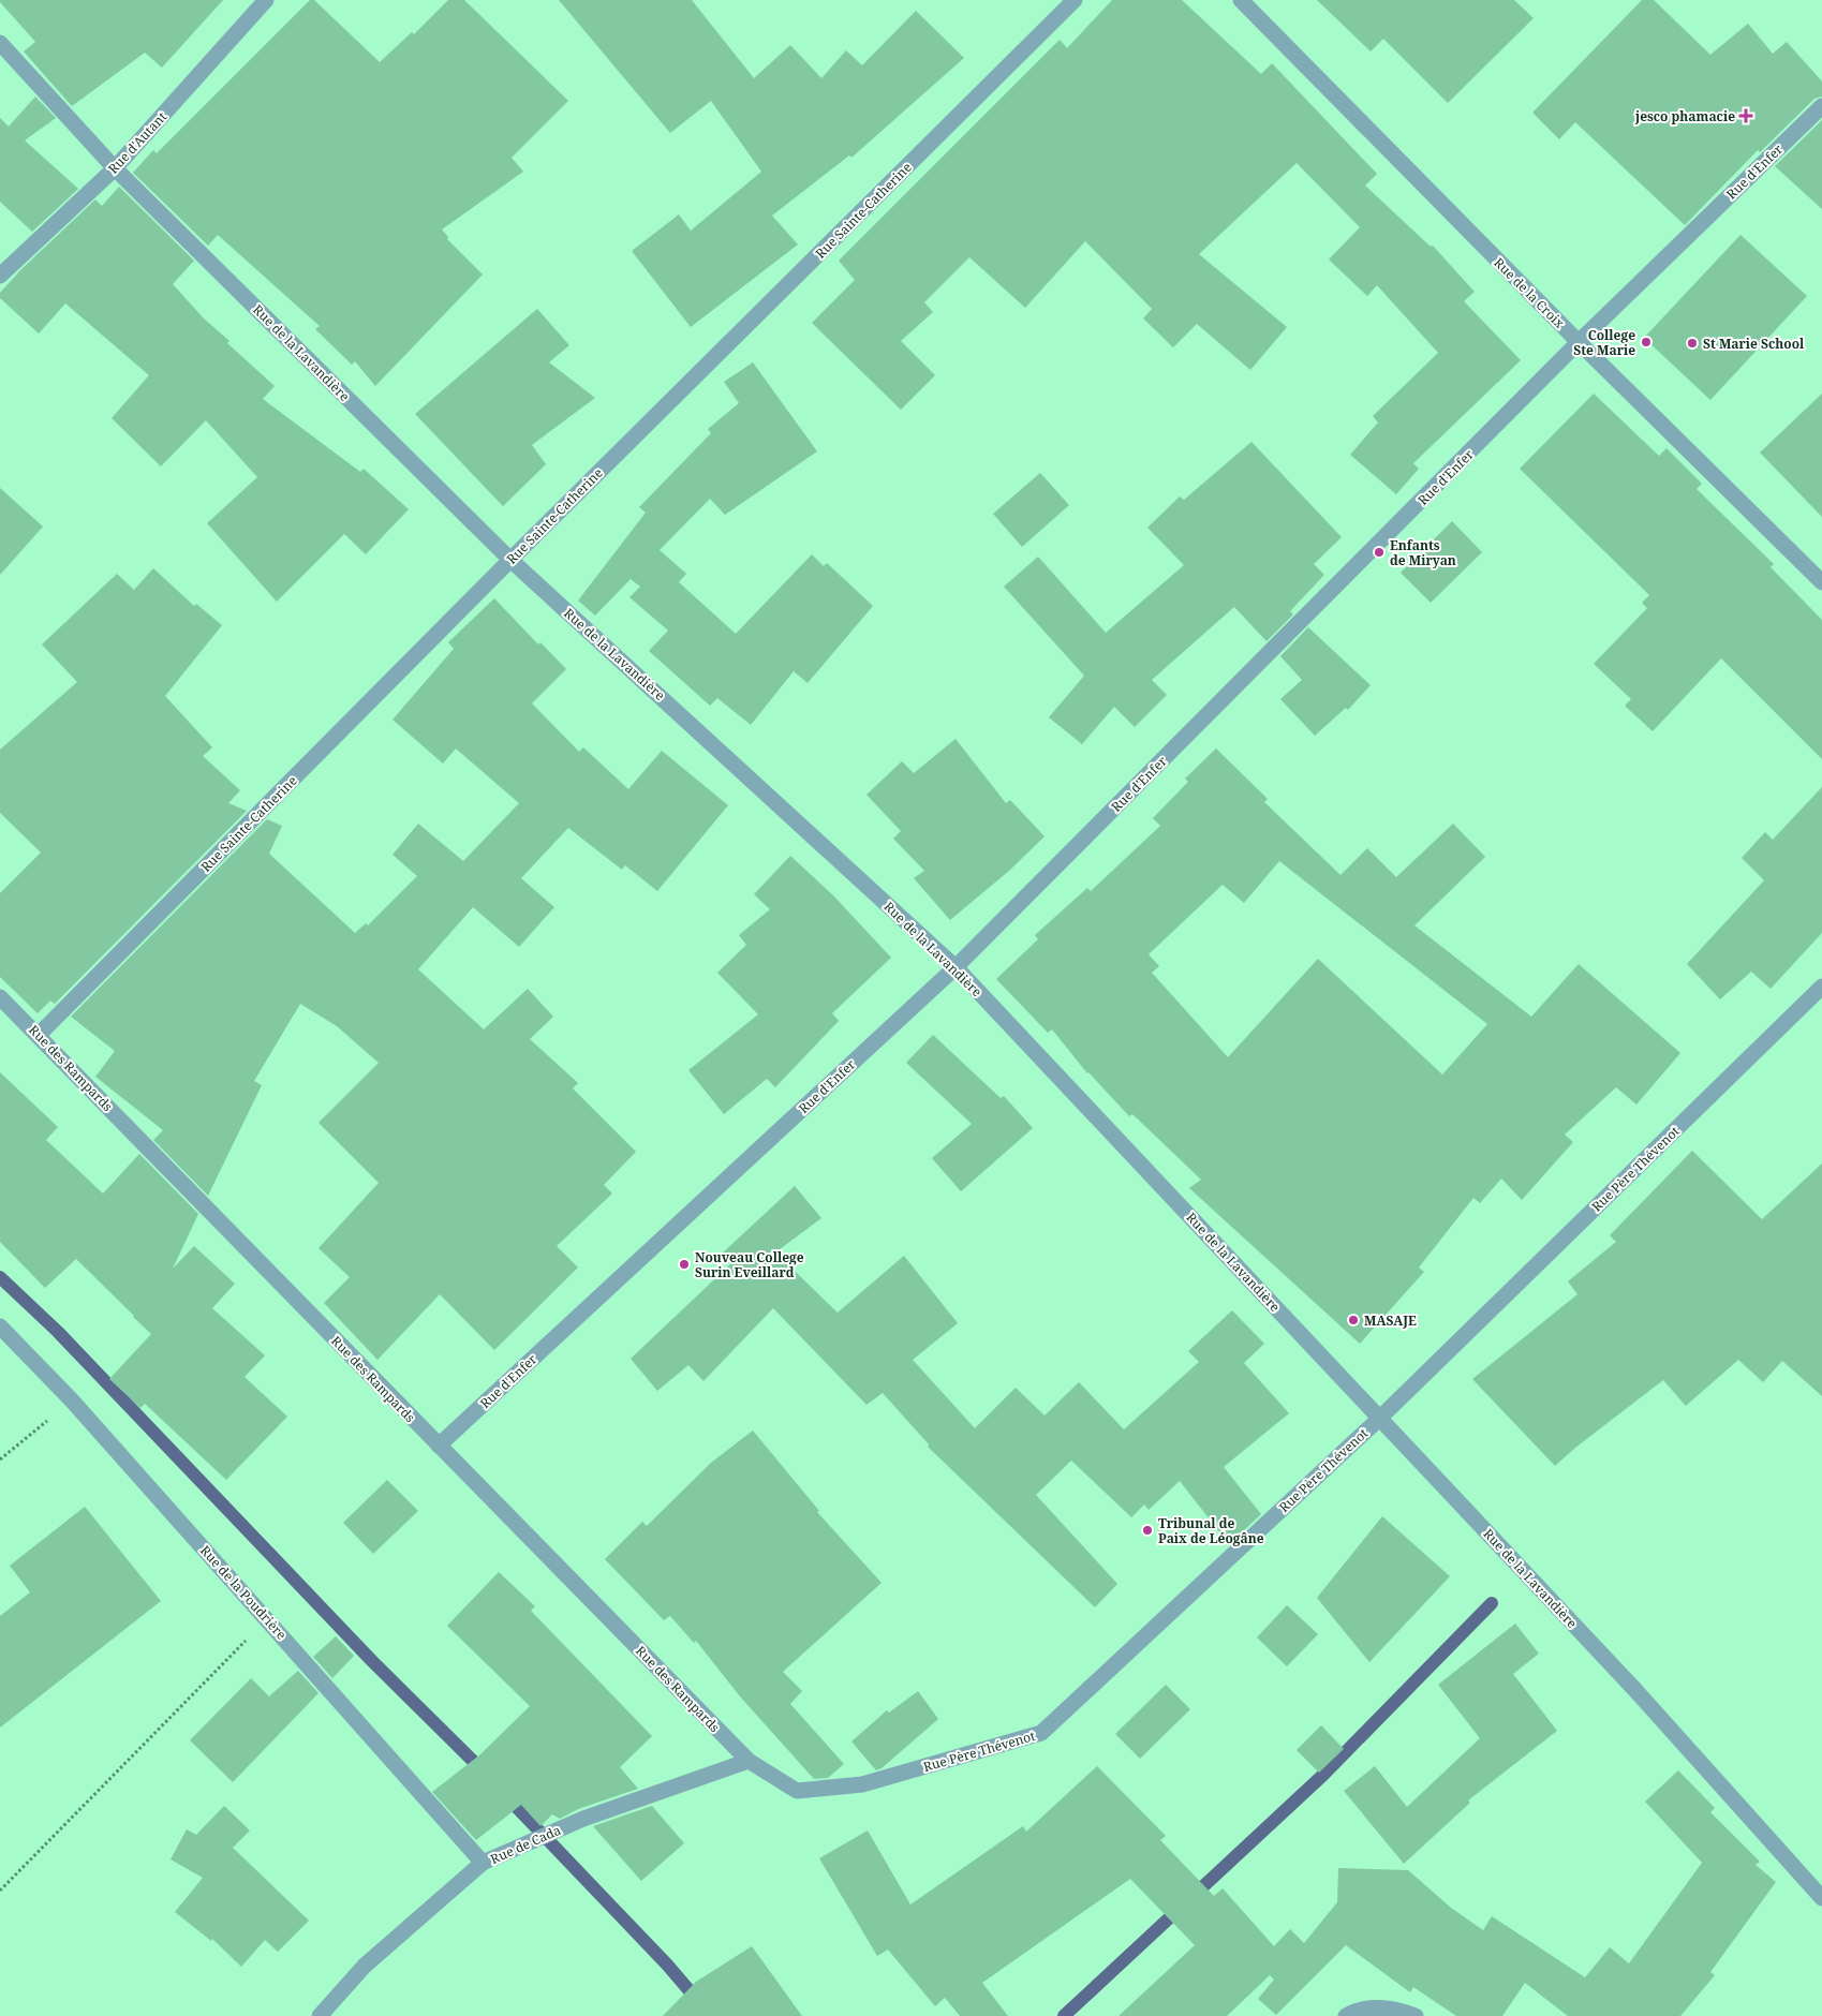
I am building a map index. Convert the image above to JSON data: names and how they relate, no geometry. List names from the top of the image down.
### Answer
{
  "streets": {
    "street": [
      "Rue d'Autant",
      "Rue d'Enfer",
      "Rue Sainte-Catherine",
      "Rue de la Croix",
      "Rue de la Lavandière",
      "Rue des Rampards",
      "Rue Père Thévenot",
      "Rue de la Poudrière",
      "Rue de Cada"
    ]
  },
  "crossings": [
    ["Rue d'Autant", "Rue de la Lavandière"],
    ["Rue d'Enfer", "Rue de la Croix"],
    ["Rue d'Enfer", "Rue de la Lavandière"],
    ["Rue d'Enfer", "Rue des Rampards"],
    ["Rue Sainte-Catherine", "Rue de la Lavandière"],
    ["Rue Sainte-Catherine", "Rue des Rampards"],
    ["Rue de la Lavandière", "Rue Père Thévenot"],
    ["Rue des Rampards", "Rue Père Thévenot"],
    ["Rue des Rampards", "Rue de Cada"],
    ["Rue Père Thévenot", "Rue de Cada"],
    ["Rue de la Poudrière", "Rue de Cada"]
  ],
  "places": {
    "health": ["jesco phamacie"],
    "other": [
      "College Ste Marie",
      "St Marie School",
      "Enfants de Miryan",
      "Nouveau College Surin Eveillard",
      "MASAJE",
      "Tribunal de Paix de Léogâne"
    ]
  }
}
